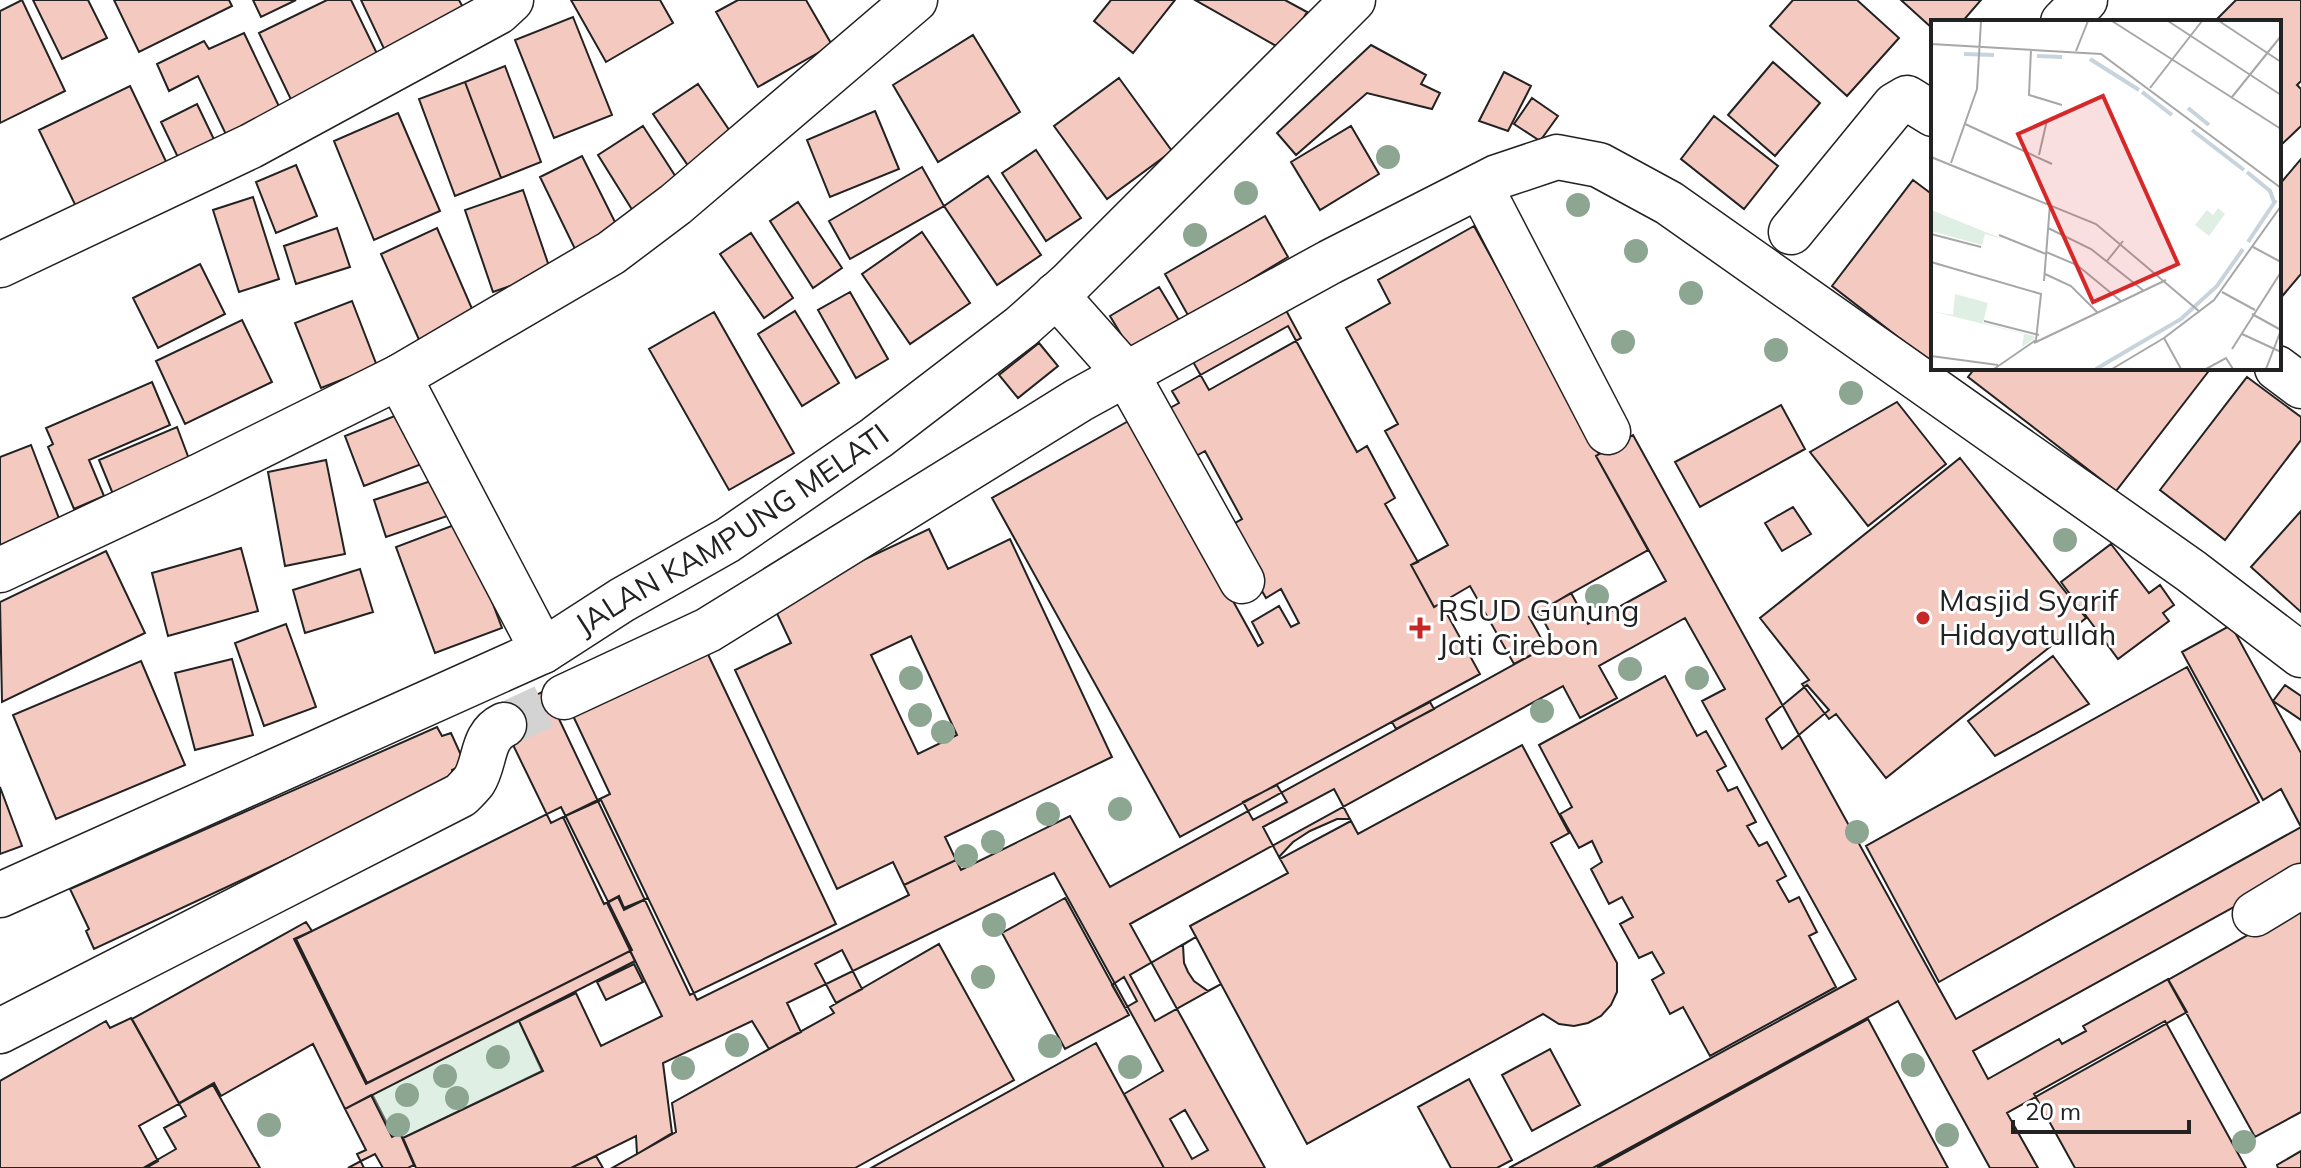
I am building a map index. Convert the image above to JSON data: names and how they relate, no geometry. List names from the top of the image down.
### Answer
{
  "streets": {
    "street": ["JALAN KAMPUNG MELATI"]
  },
  "places": {
    "other": ["Masjid Syarif Hidayatullah"],
    "health": ["RSUD Gunung Jati Cirebon"]
  },
  "scale_bar": "20 m"
}
